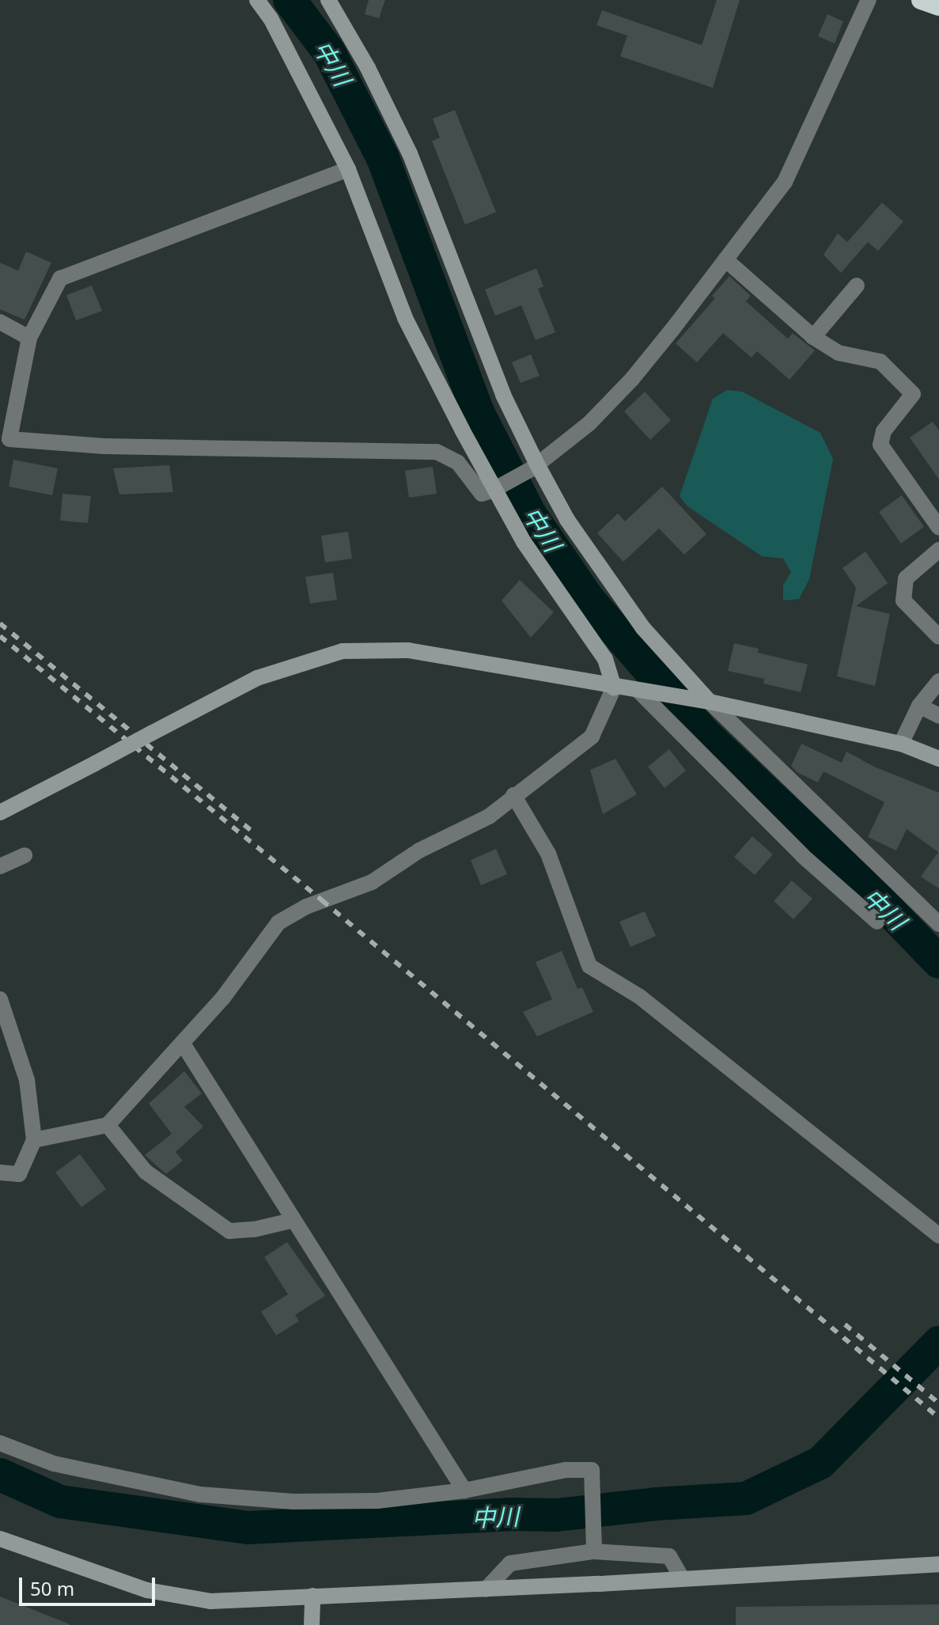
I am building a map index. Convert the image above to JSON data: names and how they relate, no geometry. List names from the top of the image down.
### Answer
{
  "water": ["中川"],
  "scale_bar": "50 m"
}
